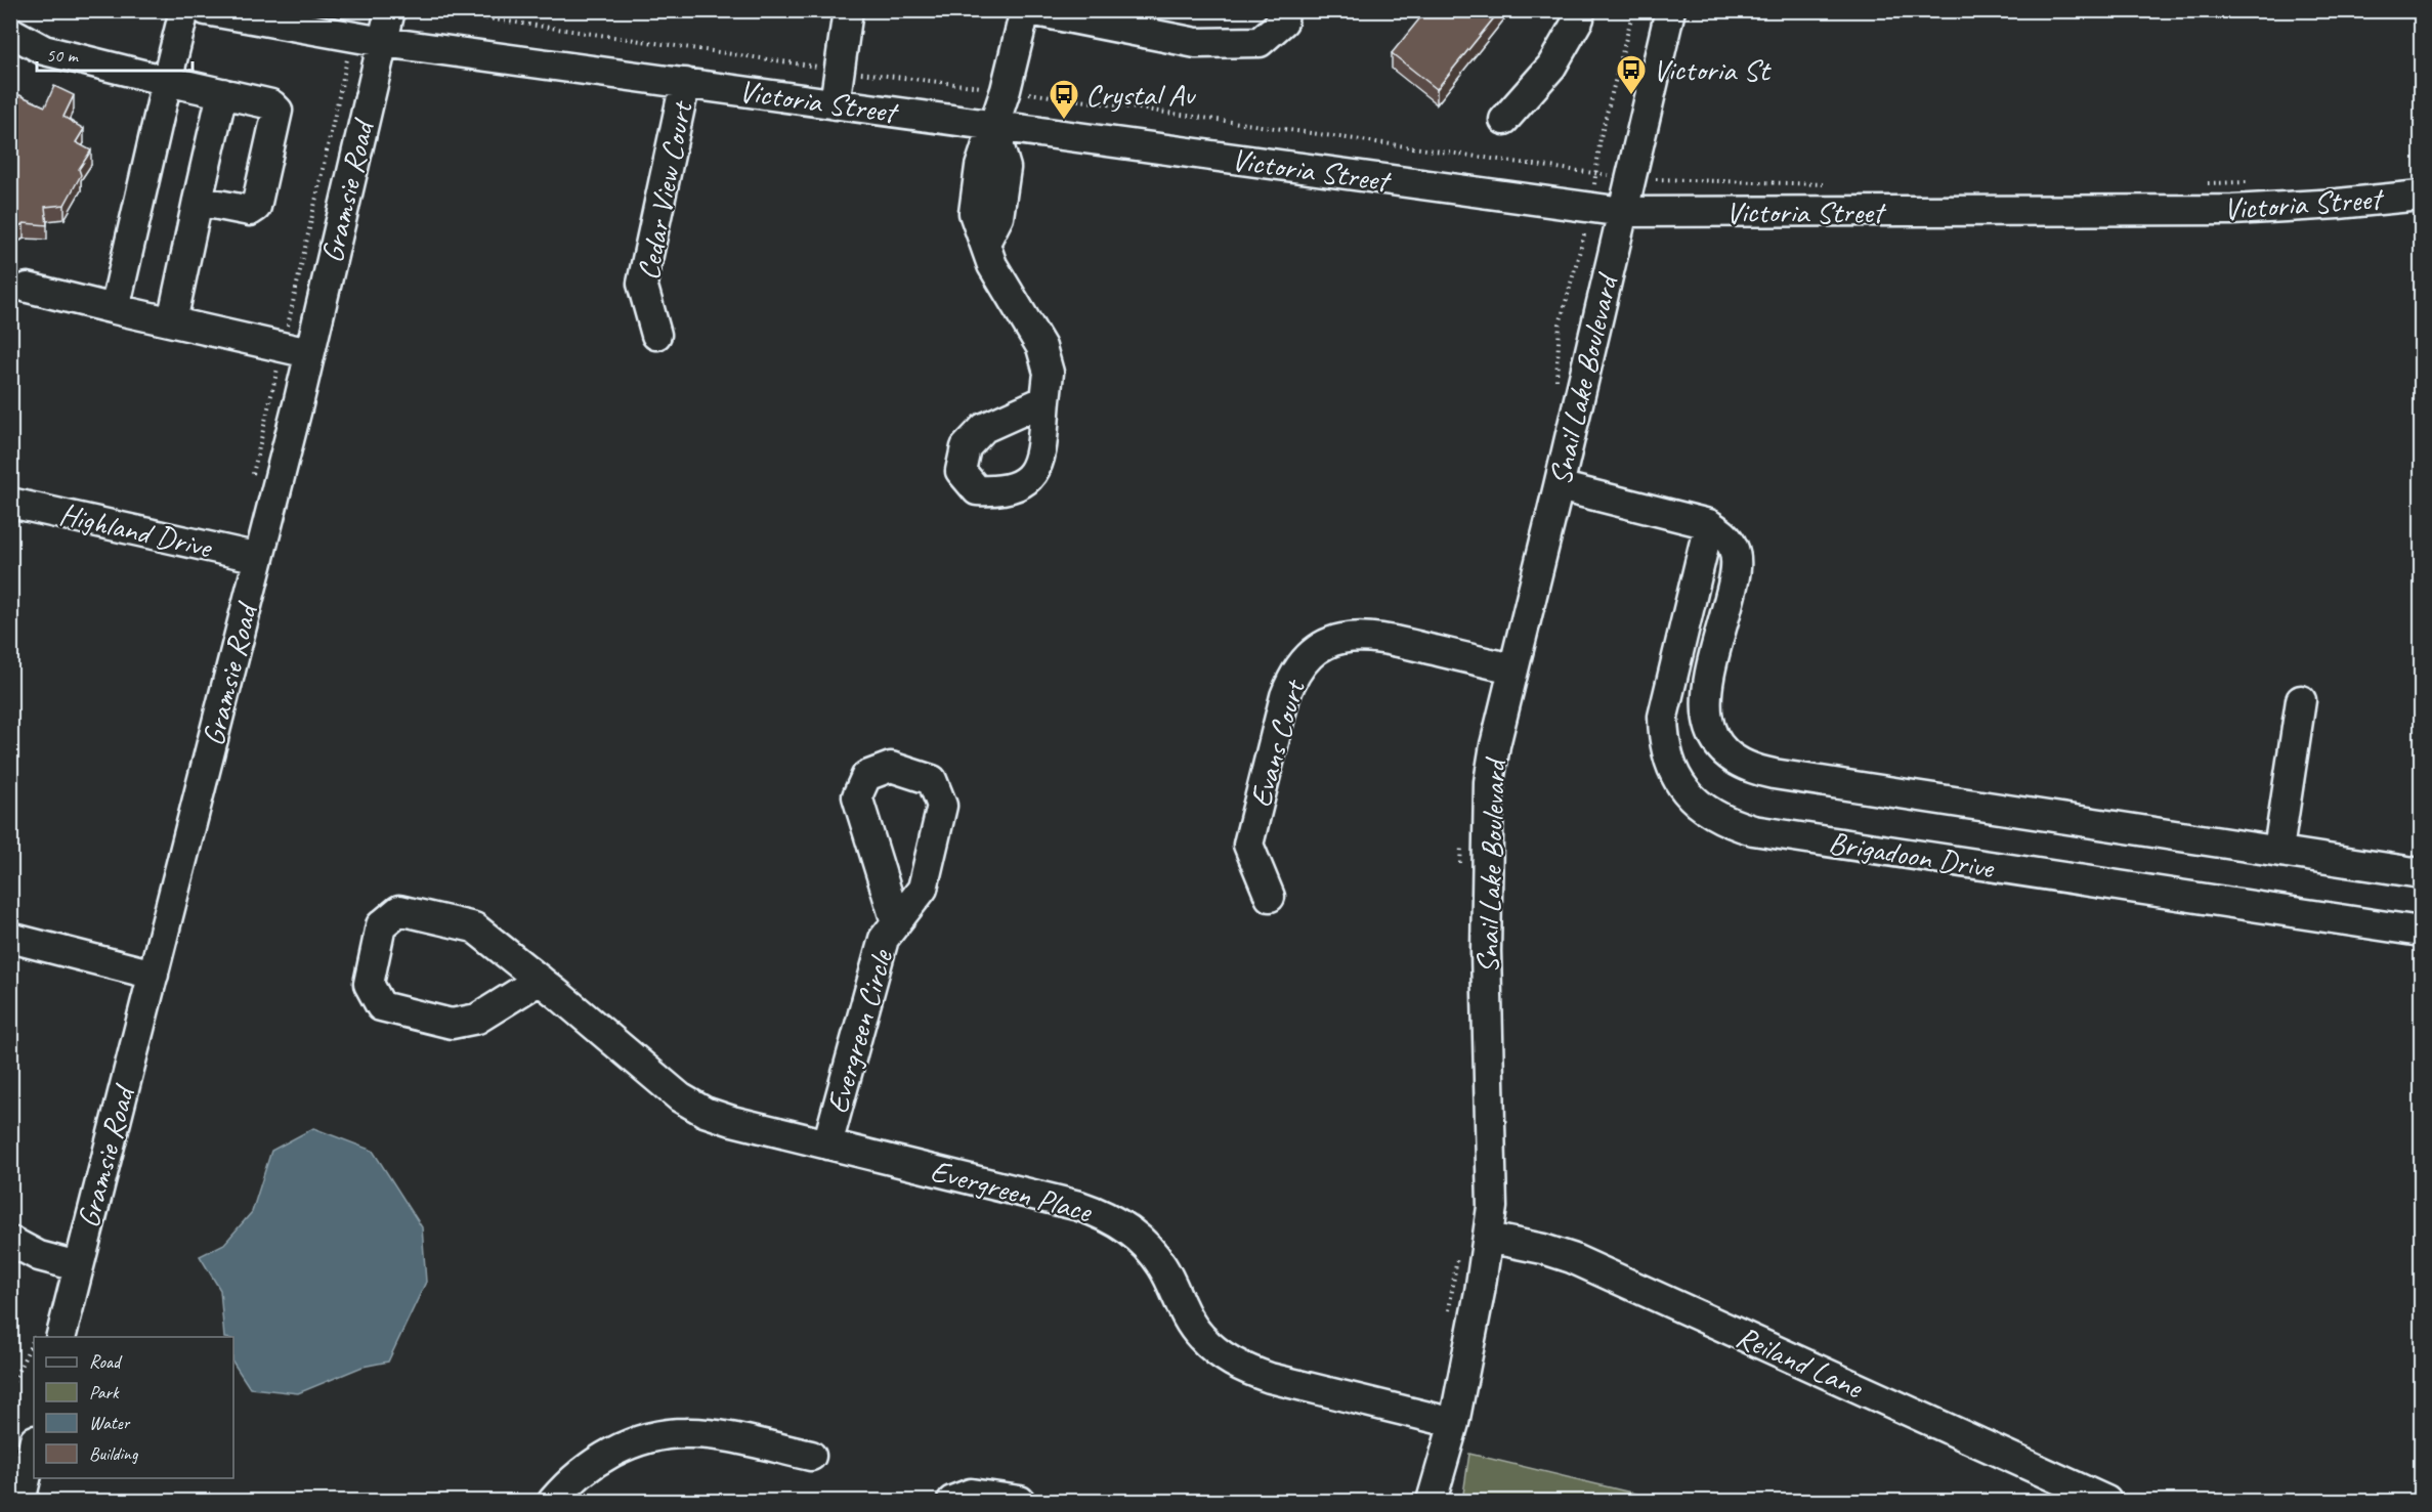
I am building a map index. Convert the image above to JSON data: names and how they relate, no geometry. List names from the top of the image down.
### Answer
{
  "streets": {
    "street": [
      "Victoria Street",
      "Cedar View Court",
      "Gramsie Road",
      "Snail Lake Boulevard",
      "Highland Drive",
      "Evans Court",
      "Brigadoon Drive",
      "Evergreen Circle",
      "Evergreen Place",
      "Reiland Lane"
    ]
  },
  "crossings": [
    ["Victoria Street", "Cedar View Court"],
    ["Victoria Street", "Gramsie Road"],
    ["Victoria Street", "Snail Lake Boulevard"],
    ["Gramsie Road", "Highland Drive"],
    ["Snail Lake Boulevard", "Evans Court"],
    ["Snail Lake Boulevard", "Brigadoon Drive"],
    ["Snail Lake Boulevard", "Evergreen Place"],
    ["Snail Lake Boulevard", "Reiland Lane"],
    ["Evergreen Circle", "Evergreen Place"]
  ],
  "places": {
    "bus stop": ["Victoria St", "Crystal Av"]
  },
  "legend": [
    "Road",
    "Park",
    "Water",
    "Building"
  ],
  "scale_bar": "50 m"
}
